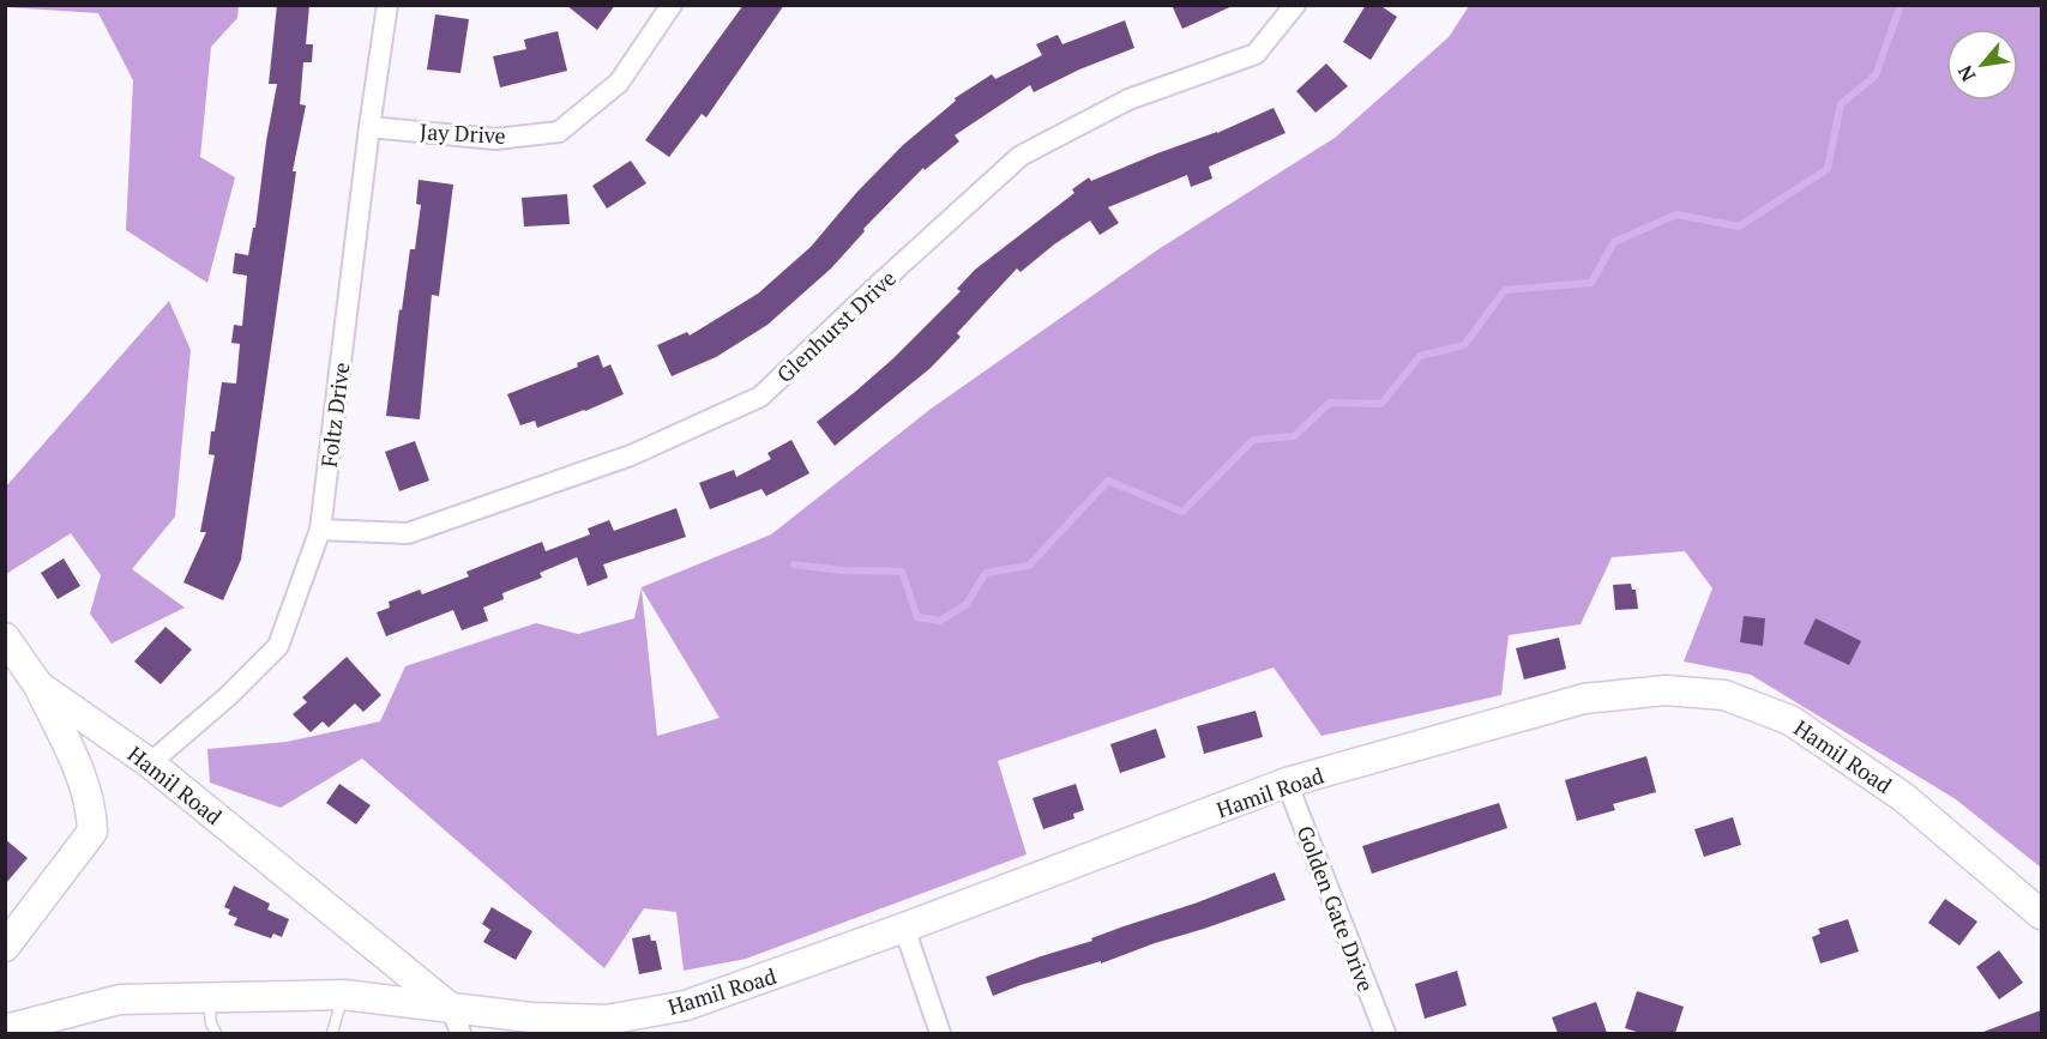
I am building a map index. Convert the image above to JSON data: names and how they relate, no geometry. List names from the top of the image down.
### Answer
{
  "streets": {
    "street": [
      "Jay Drive",
      "Glenhurst Drive",
      "Foltz Drive",
      "Hamil Road",
      "Golden Gate Drive"
    ]
  },
  "crossings": [
    ["Jay Drive", "Foltz Drive"],
    ["Glenhurst Drive", "Foltz Drive"],
    ["Foltz Drive", "Hamil Road"],
    ["Hamil Road", "Golden Gate Drive"]
  ],
  "north": "bottom left"
}
